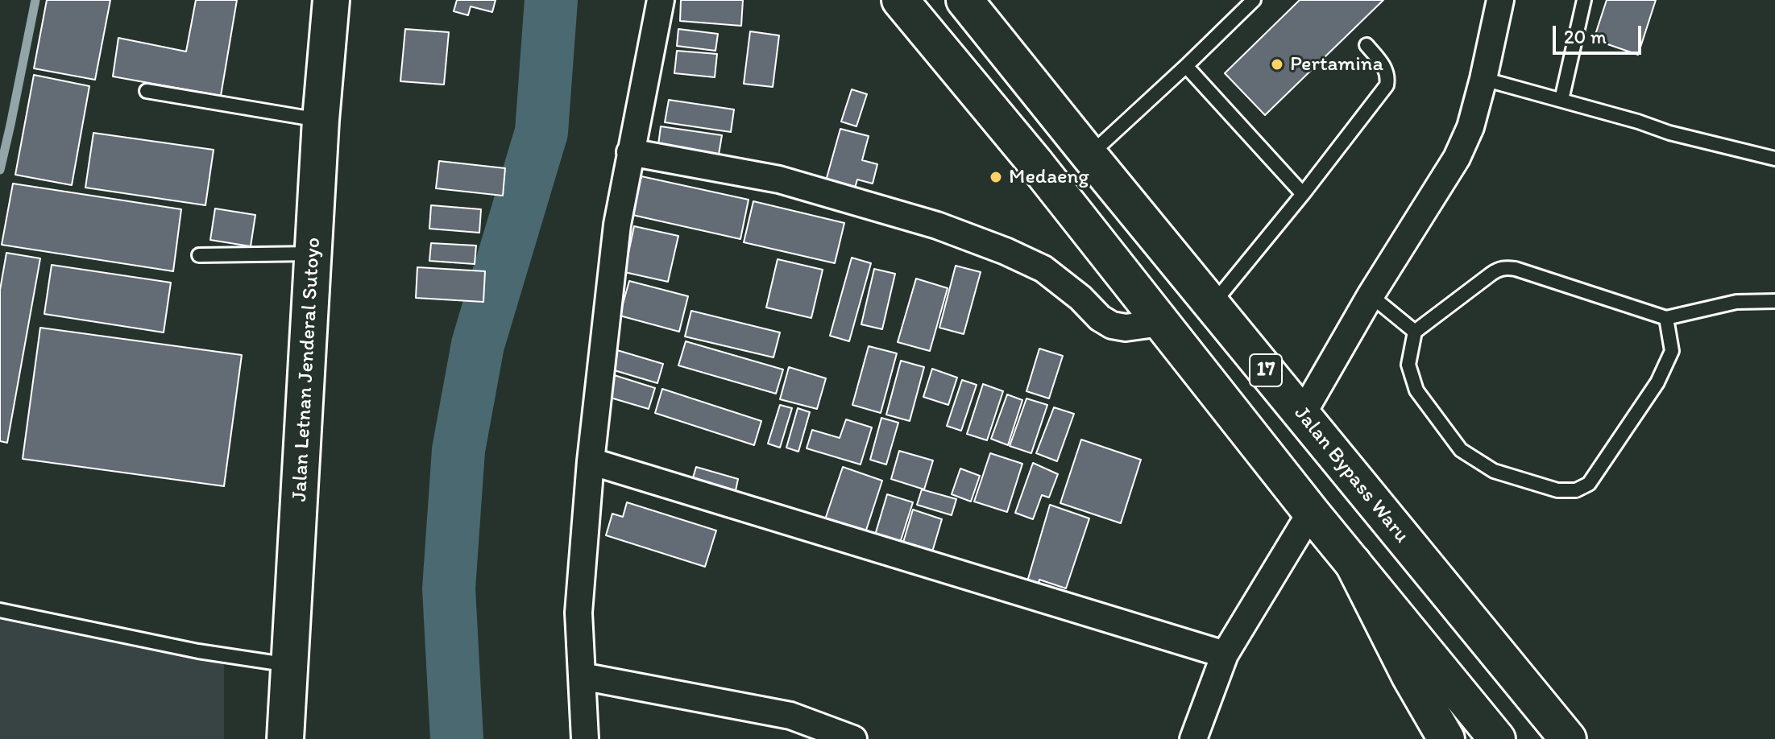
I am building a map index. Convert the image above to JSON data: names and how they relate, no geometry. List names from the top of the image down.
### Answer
{
  "streets": {
    "highway": ["Jalan Letnan Jenderal Sutoyo", "17", "Jalan Bypass Waru"]
  },
  "places": ["Pertamina", "Medaeng"],
  "scale_bar": "20 m"
}
